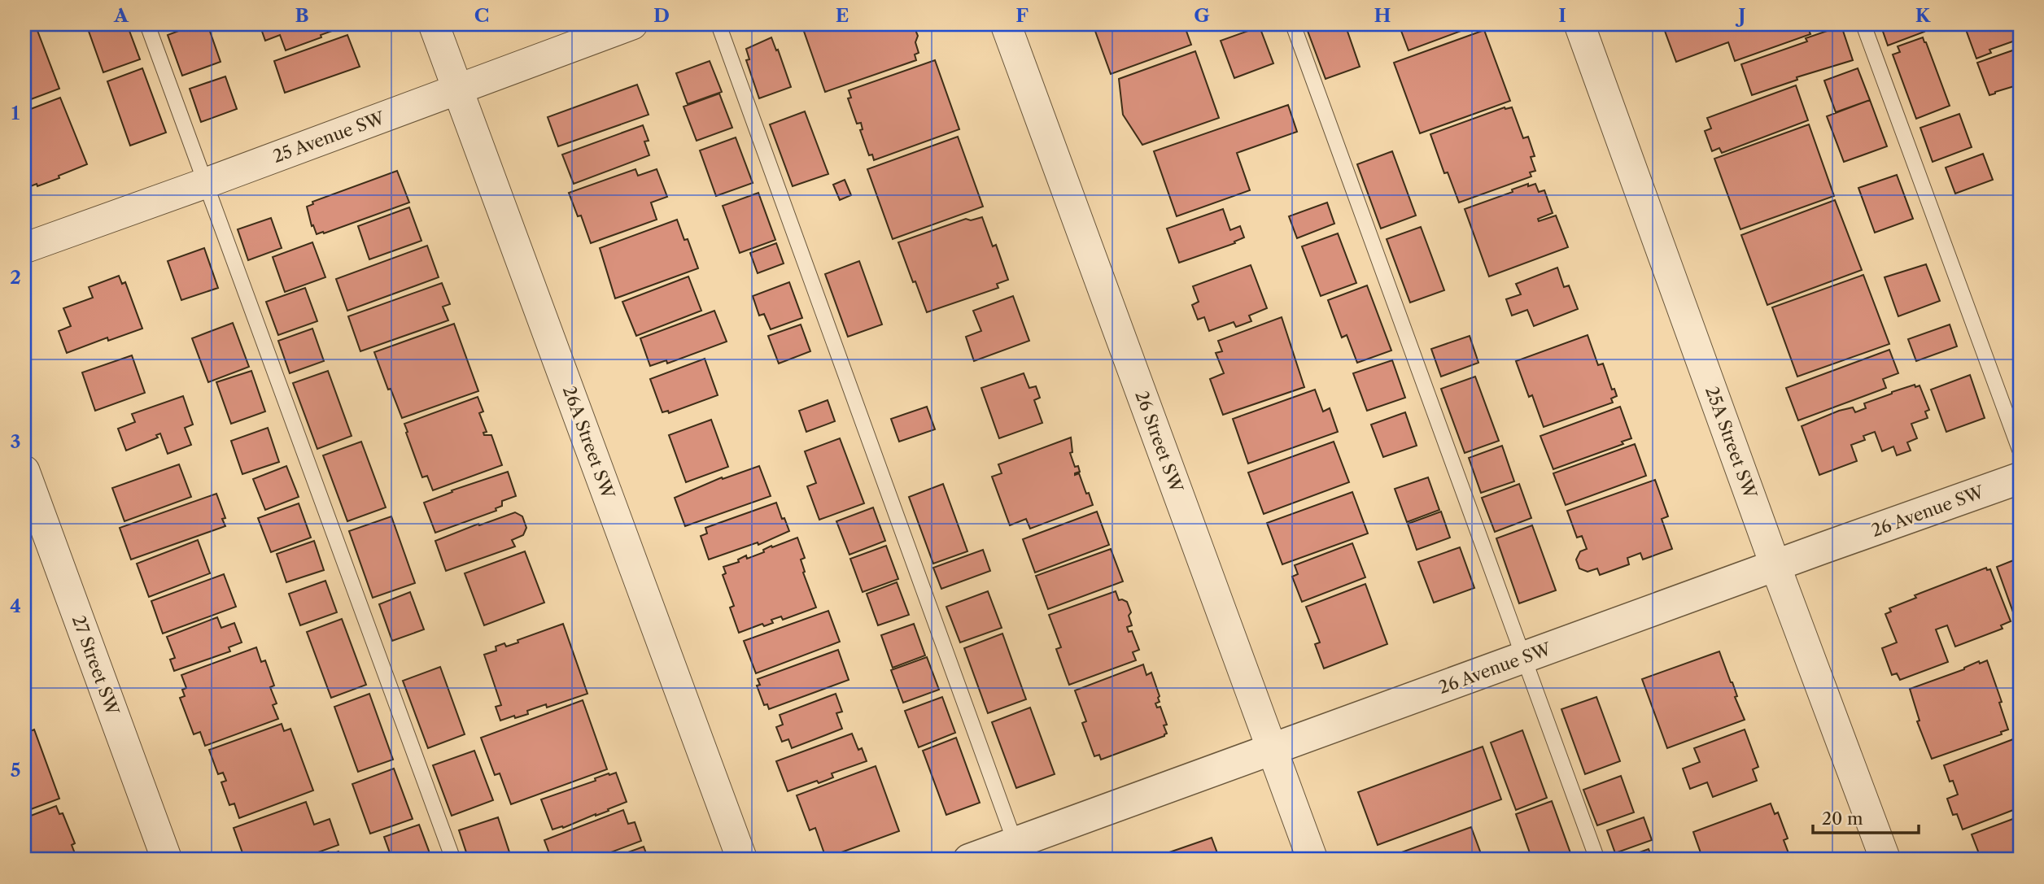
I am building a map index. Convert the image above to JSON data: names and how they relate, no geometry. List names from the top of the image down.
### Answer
{
  "streets": {
    "street": [
      "25 Avenue SW",
      "26 Street SW",
      "26A Street SW",
      "25A Street SW",
      "26 Avenue SW",
      "27 Street SW"
    ]
  },
  "crossings": [
    ["25 Avenue SW", "26A Street SW"],
    ["26 Street SW", "26 Avenue SW"],
    ["25A Street SW", "26 Avenue SW"]
  ],
  "scale_bar": "20 m",
  "grid": {
    "columns": [
      "A",
      "B",
      "C",
      "D",
      "E",
      "F",
      "G",
      "H",
      "I",
      "J",
      "K"
    ],
    "rows": [
      "1",
      "2",
      "3",
      "4",
      "5"
    ]
  }
}
